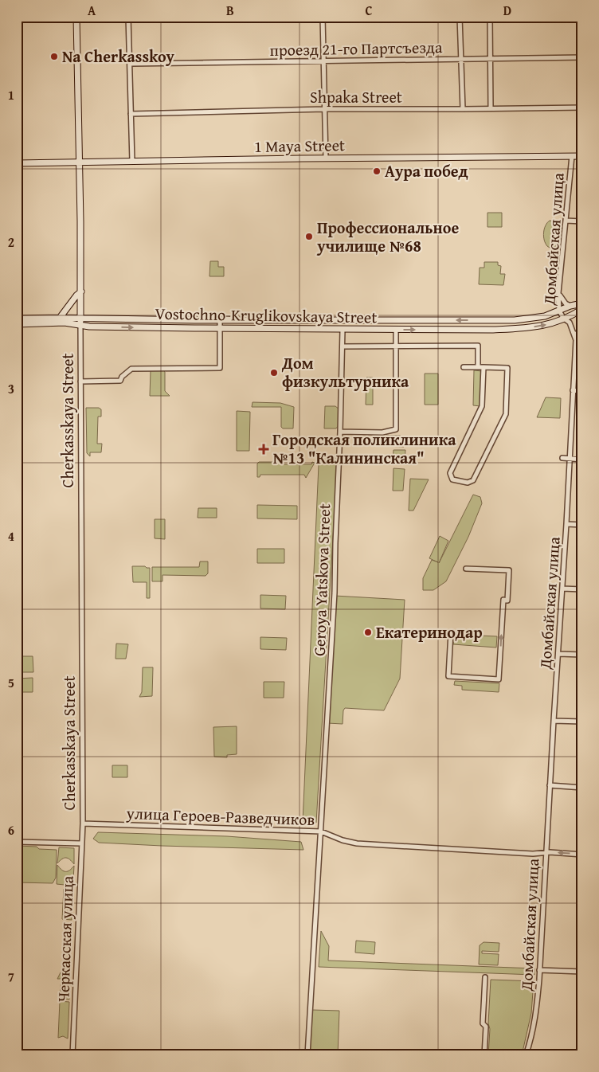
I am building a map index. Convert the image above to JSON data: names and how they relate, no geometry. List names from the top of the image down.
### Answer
{
  "streets": {
    "street": [
      "проезд 21-го Партсъезда",
      "Shpaka Street",
      "1 Maya Street",
      "Домбайская улица",
      "Vostochno-Kruglikovskaya Street",
      "Cherkasskaya Street",
      "Geroya Yatskova Street",
      "улица Героев-Разведчиков",
      "Черкасская улица"
    ]
  },
  "crossings": [
    ["1 Maya Street", "Домбайская улица"],
    ["1 Maya Street", "Cherkasskaya Street"],
    ["Домбайская улица", "Vostochno-Kruglikovskaya Street"],
    ["Домбайская улица", "улица Героев-Разведчиков"],
    ["Vostochno-Kruglikovskaya Street", "Cherkasskaya Street"],
    ["Vostochno-Kruglikovskaya Street", "Geroya Yatskova Street"],
    ["Cherkasskaya Street", "улица Героев-Разведчиков"],
    ["Cherkasskaya Street", "Черкасская улица"],
    ["Geroya Yatskova Street", "улица Героев-Разведчиков"],
    ["улица Героев-Разведчиков", "Черкасская улица"]
  ],
  "places": {
    "other": [
      "Na Cherkasskoy",
      "Аура побед",
      "Профессиональное училище №68",
      "Дом физкультурника",
      "Екатеринодар"
    ],
    "health": ["Городская поликлиника №13 \"Калининская\""]
  },
  "grid": {
    "columns": [
      "A",
      "B",
      "C",
      "D"
    ],
    "rows": [
      "1",
      "2",
      "3",
      "4",
      "5",
      "6",
      "7"
    ]
  }
}
